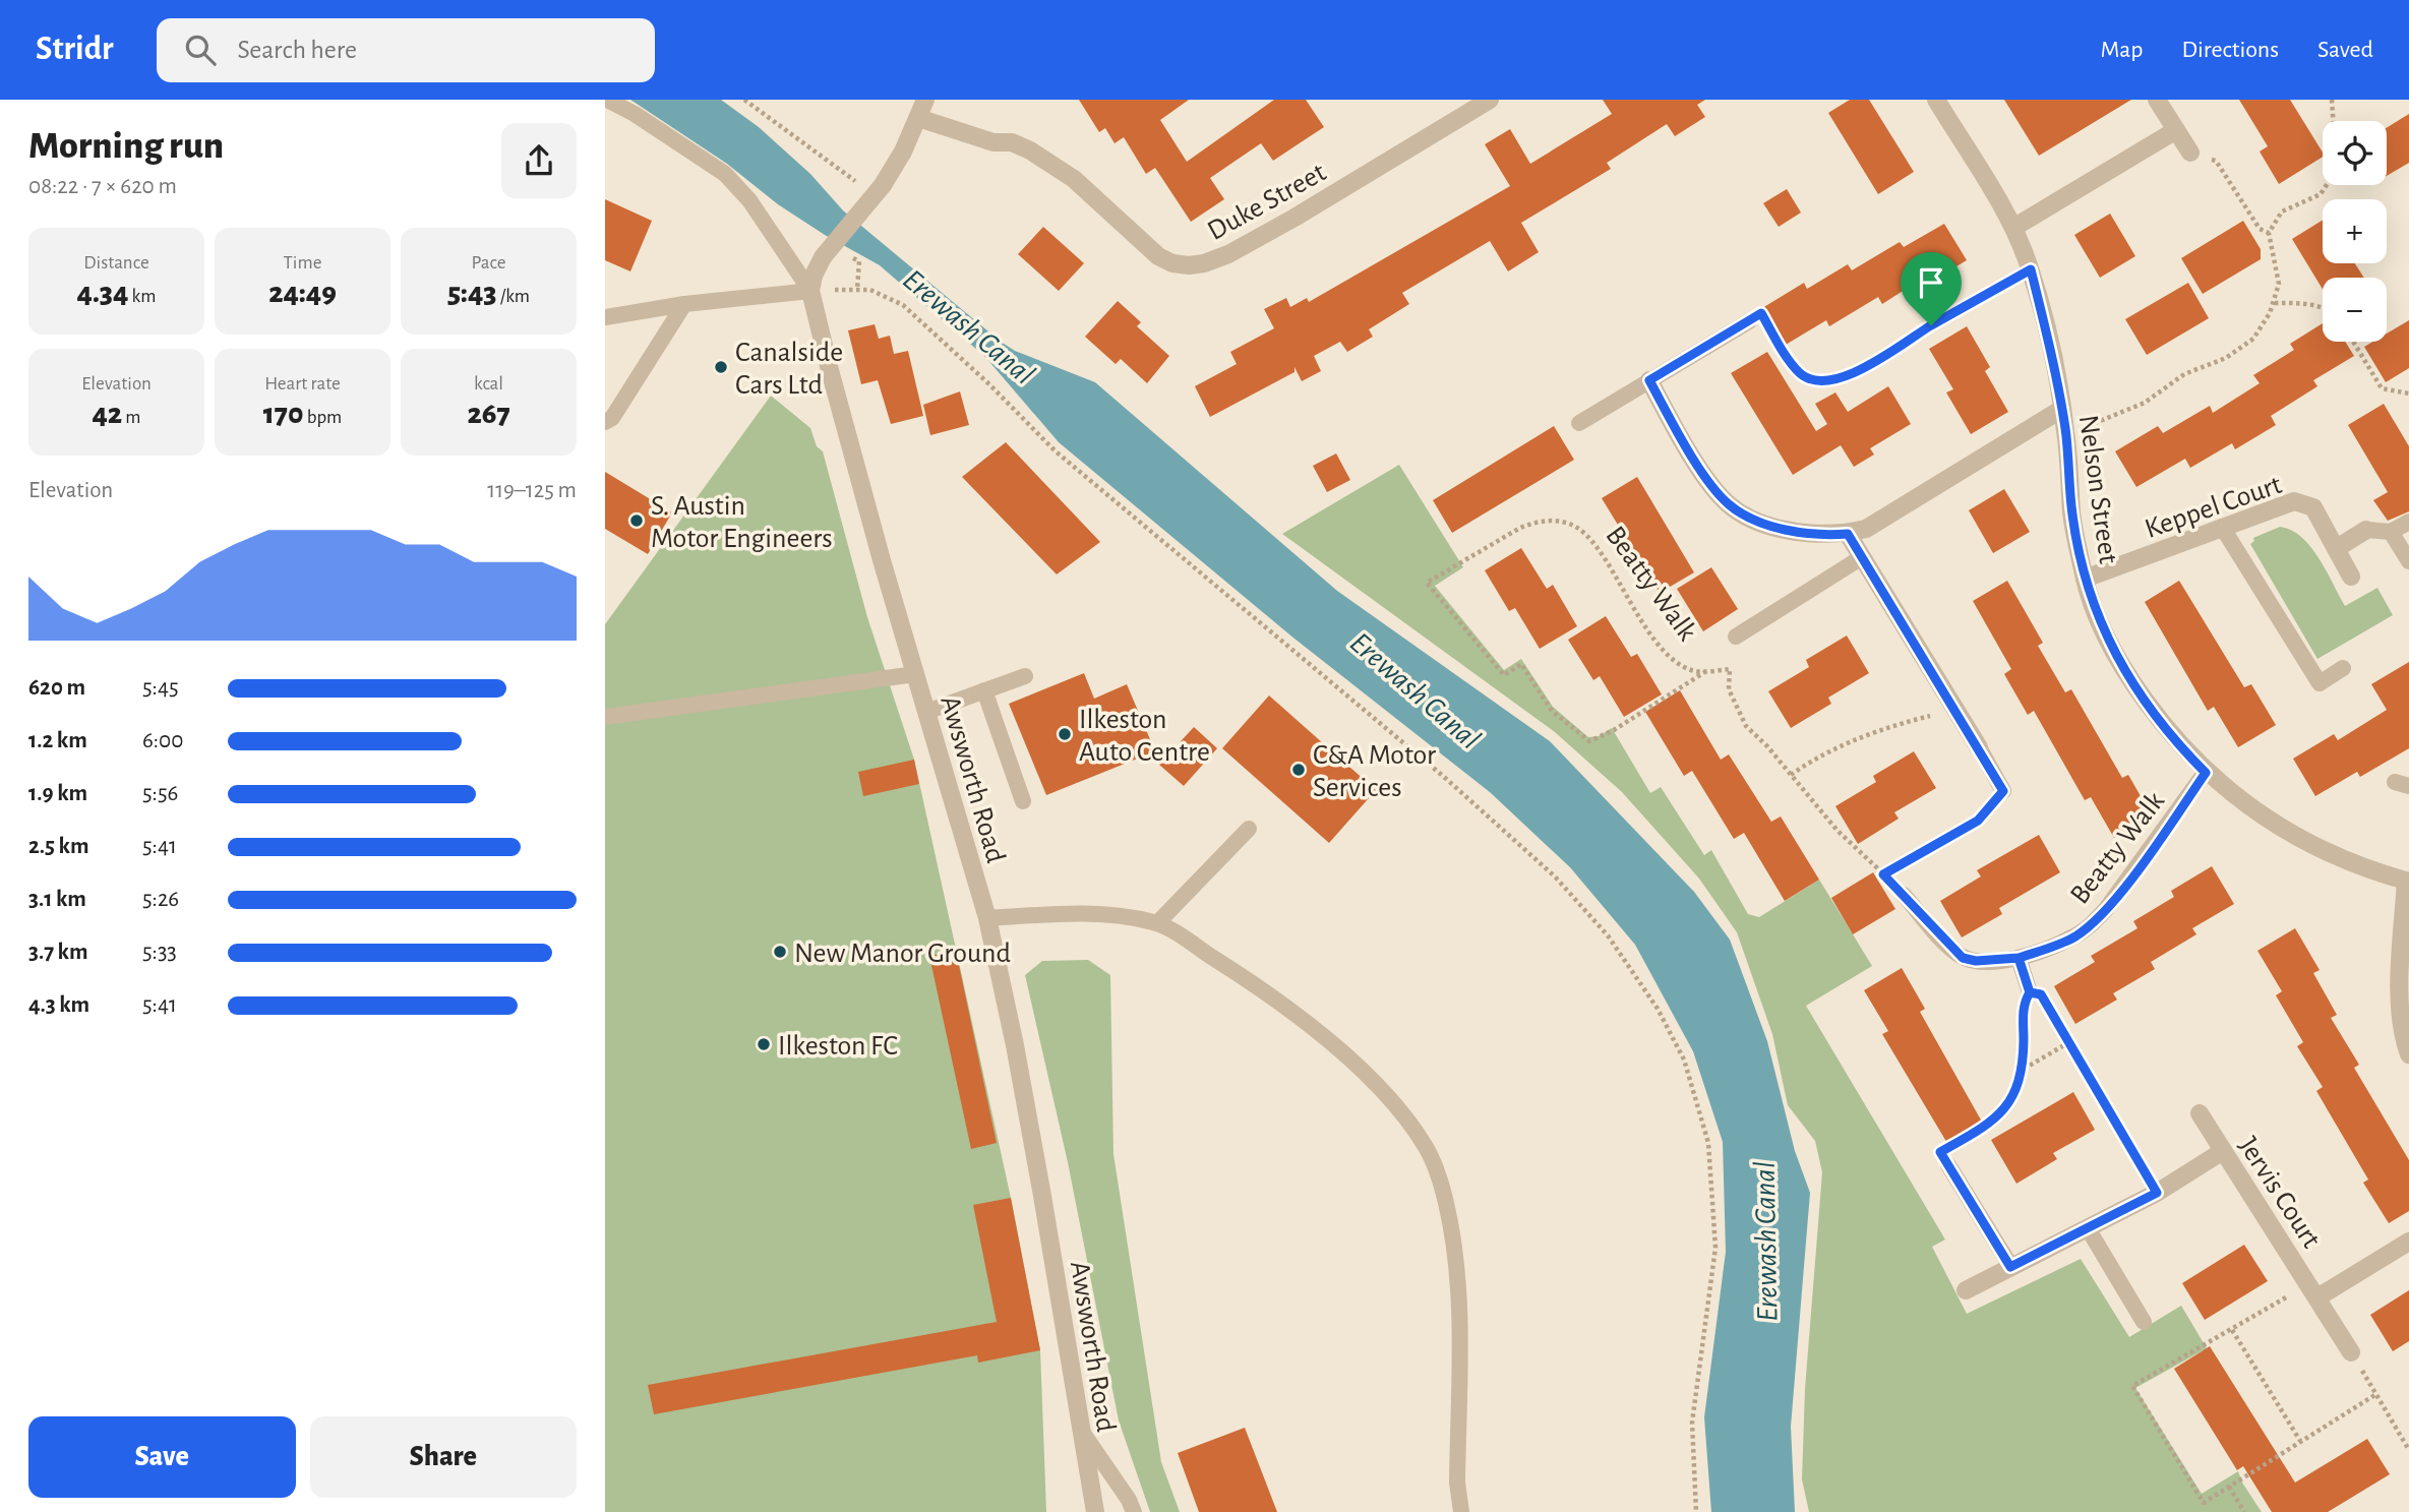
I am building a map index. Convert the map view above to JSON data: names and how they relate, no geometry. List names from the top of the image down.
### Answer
{
  "streets": {
    "street": [
      "Duke Street",
      "Nelson Street",
      "Keppel Court",
      "Awsworth Road",
      "Jervis Court"
    ],
    "lane": ["Beatty Walk"]
  },
  "crossings": [
    ["Nelson Street", "Keppel Court"],
    ["Nelson Street", "Beatty Walk"]
  ],
  "water": ["Erewash Canal"],
  "places": [
    "Canalside Cars Ltd",
    "S. Austin Motor Engineers",
    "Ilkeston Auto Centre",
    "C&A Motor Services",
    "New Manor Ground",
    "Ilkeston FC"
  ],
  "page": {
    "header": "Stridr",
    "search": "Search here",
    "nav": ["Map", "Directions", "Saved"],
    "heading": ["Morning run", "08:22 · 7 × 620 m"],
    "map_buttons": ["+", "−"],
    "stats": [
      ["Distance", "4.34 km"],
      ["Time", "24:49"],
      ["Pace", "5:43 /km"],
      ["Elevation", "42 m"],
      ["Heart rate", "170 bpm"],
      ["kcal", "267"]
    ],
    "chart": ["Elevation", "119–125 m"],
    "list": [
      {
        "name": "620 m",
        "note": "5:45"
      },
      {
        "name": "1.2 km",
        "note": "6:00"
      },
      {
        "name": "1.9 km",
        "note": "5:56"
      },
      {
        "name": "2.5 km",
        "note": "5:41"
      },
      {
        "name": "3.1 km",
        "note": "5:26"
      },
      {
        "name": "3.7 km",
        "note": "5:33"
      },
      {
        "name": "4.3 km",
        "note": "5:41"
      }
    ],
    "buttons": ["Save", "Share"]
  }
}
